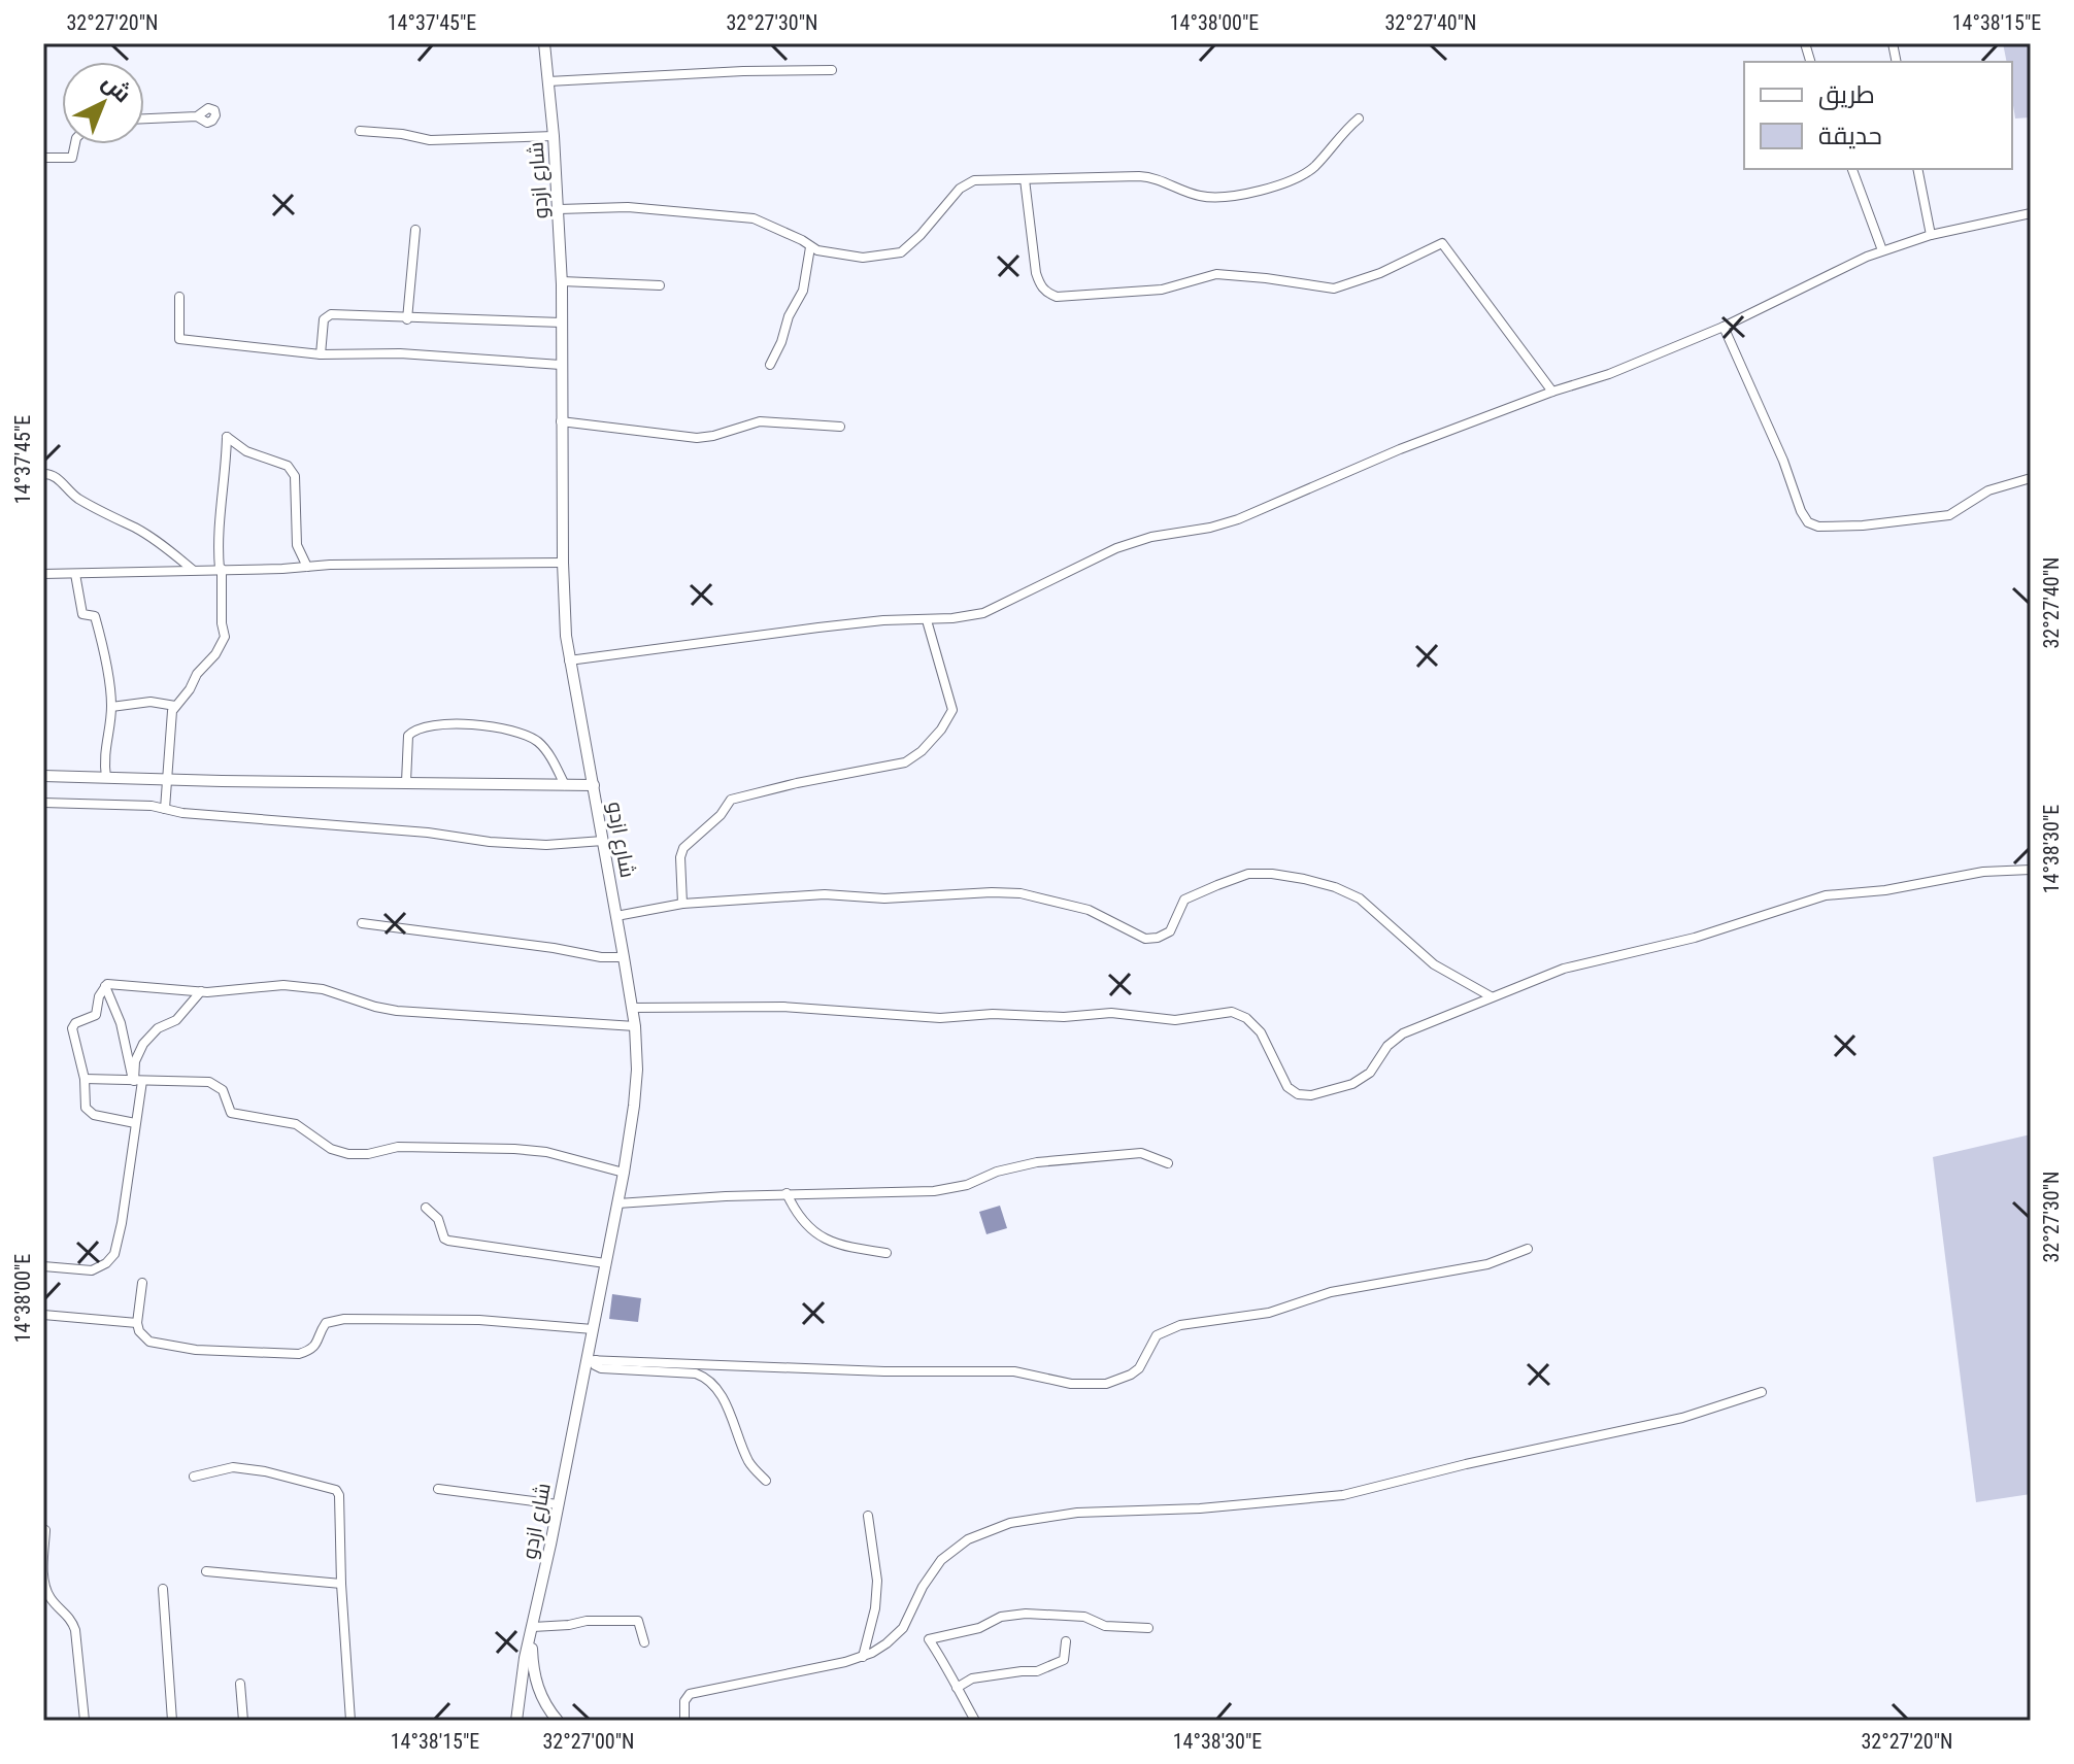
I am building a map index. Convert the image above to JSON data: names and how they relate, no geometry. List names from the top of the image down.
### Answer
{
  "streets": {
    "street": ["شارع ازدو"]
  },
  "legend": ["طريق", "حديقة"],
  "north": "top right",
  "coordinates": [
    "32°27'20\"N",
    "14°37'45\"E",
    "32°27'30\"N",
    "14°38'00\"E",
    "32°27'40\"N",
    "14°38'15\"E",
    "14°38'30\"E",
    "32°27'00\"N"
  ]
}
